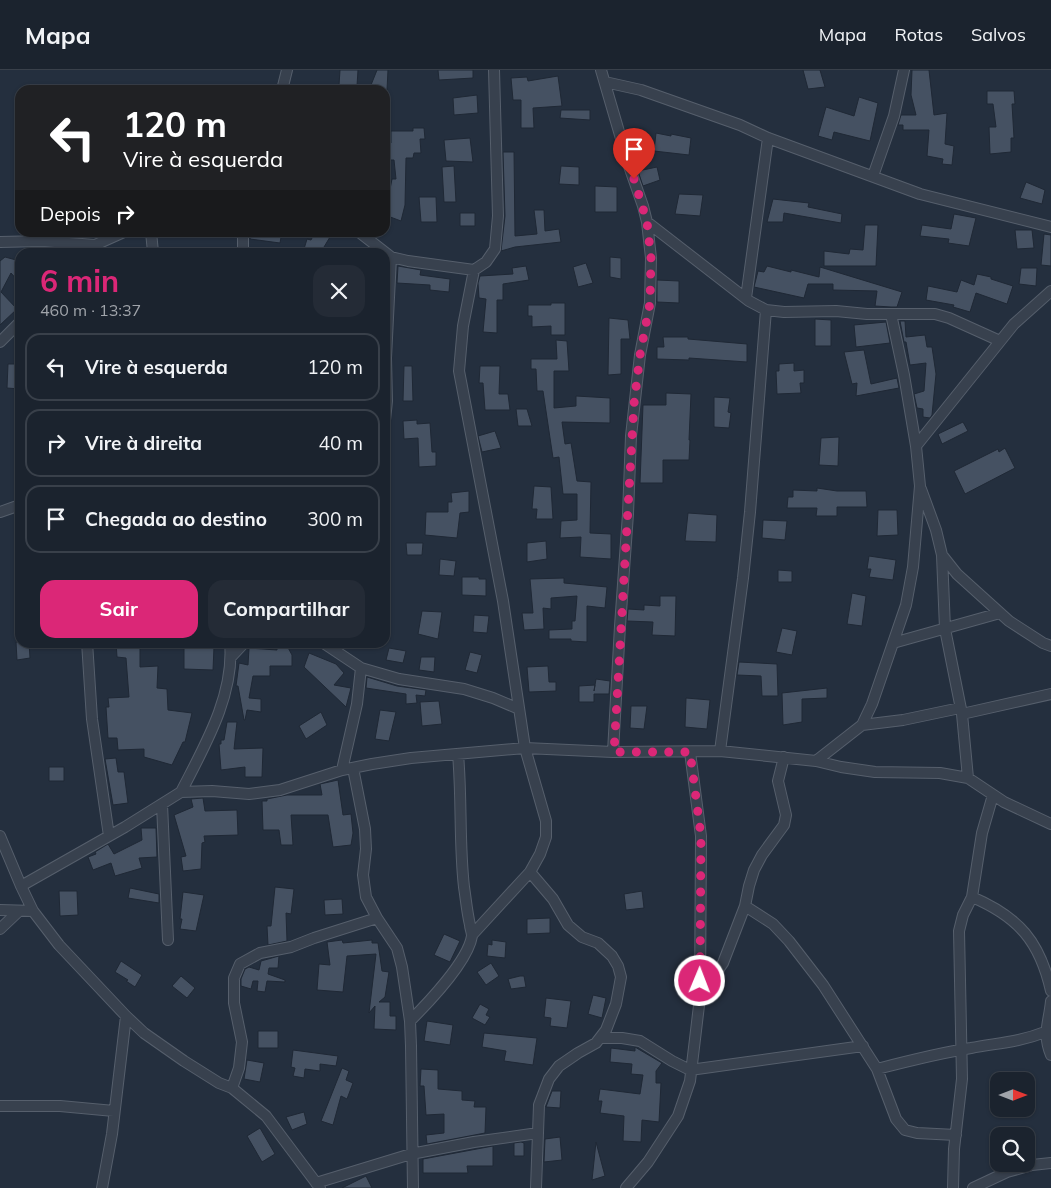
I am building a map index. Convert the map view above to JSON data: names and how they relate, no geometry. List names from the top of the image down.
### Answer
{
  "north": "right",
  "page": {
    "header": "Mapa",
    "nav": ["Mapa", "Rotas", "Salvos"],
    "turn": ["120 m", "Vire à esquerda"],
    "then": "Depois",
    "heading": ["6 min", "460 m · 13:37"],
    "list": [
      {
        "name": "Vire à esquerda",
        "value": "120 m"
      },
      {
        "name": "Vire à direita",
        "value": "40 m"
      },
      {
        "name": "Chegada ao destino",
        "value": "300 m"
      }
    ],
    "buttons": ["Sair", "Compartilhar"]
  }
}
